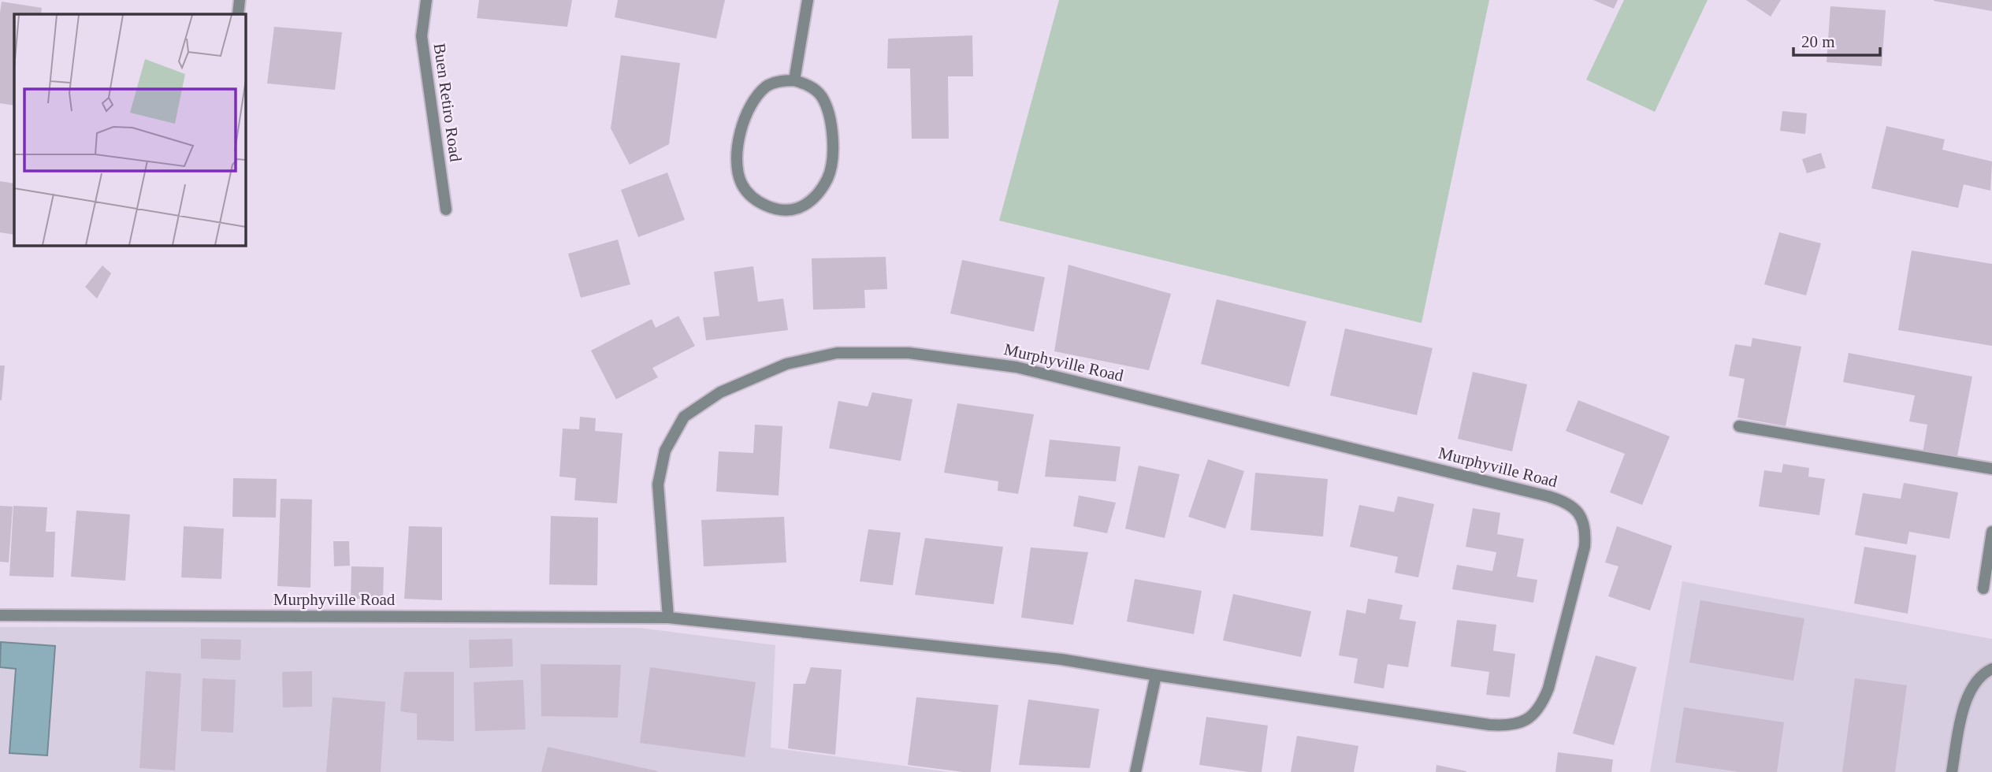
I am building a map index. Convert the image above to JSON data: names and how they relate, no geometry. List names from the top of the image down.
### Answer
{
  "streets": {
    "street": ["Buen Retiro Road", "Murphyville Road"]
  },
  "scale_bar": "20 m"
}
